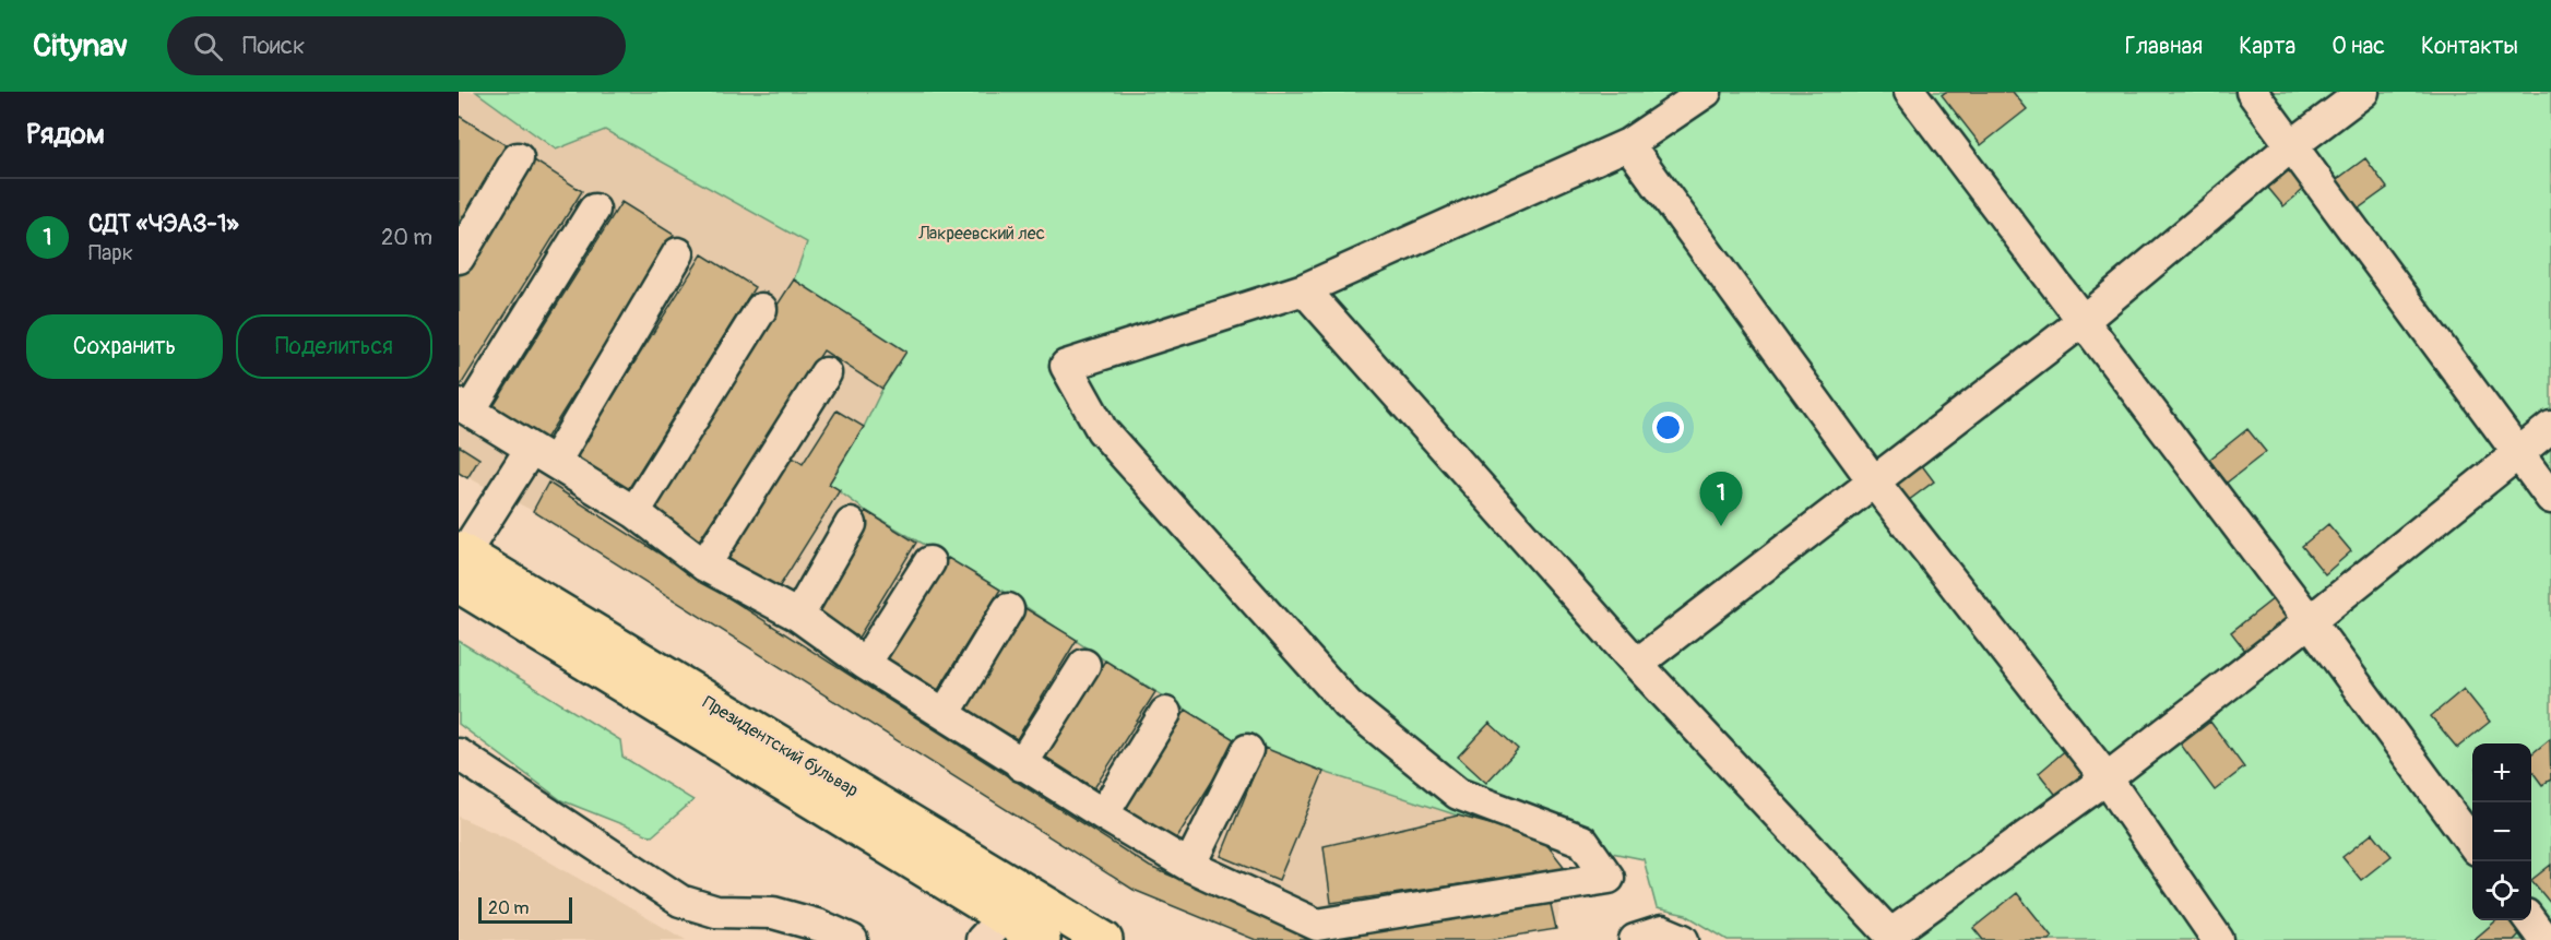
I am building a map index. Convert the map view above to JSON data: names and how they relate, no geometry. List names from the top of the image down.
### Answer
{
  "streets": {
    "main road": ["Президентский бульвар"]
  },
  "parks": ["Лакреевский лес"],
  "scale_bar": "20 m",
  "page": {
    "header": "Citynav",
    "search": "Поиск",
    "nav": [
      "Главная",
      "Карта",
      "О нас",
      "Контакты"
    ],
    "heading": "Рядом",
    "list": [
      {
        "mark": "1",
        "name": "СДТ «ЧЭАЗ-1»",
        "note": "Парк",
        "value": "20 m"
      }
    ],
    "buttons": ["Сохранить", "Поделиться"],
    "pins": "1",
    "map_buttons": ["+", "−"],
    "scale": "20 m"
  }
}
